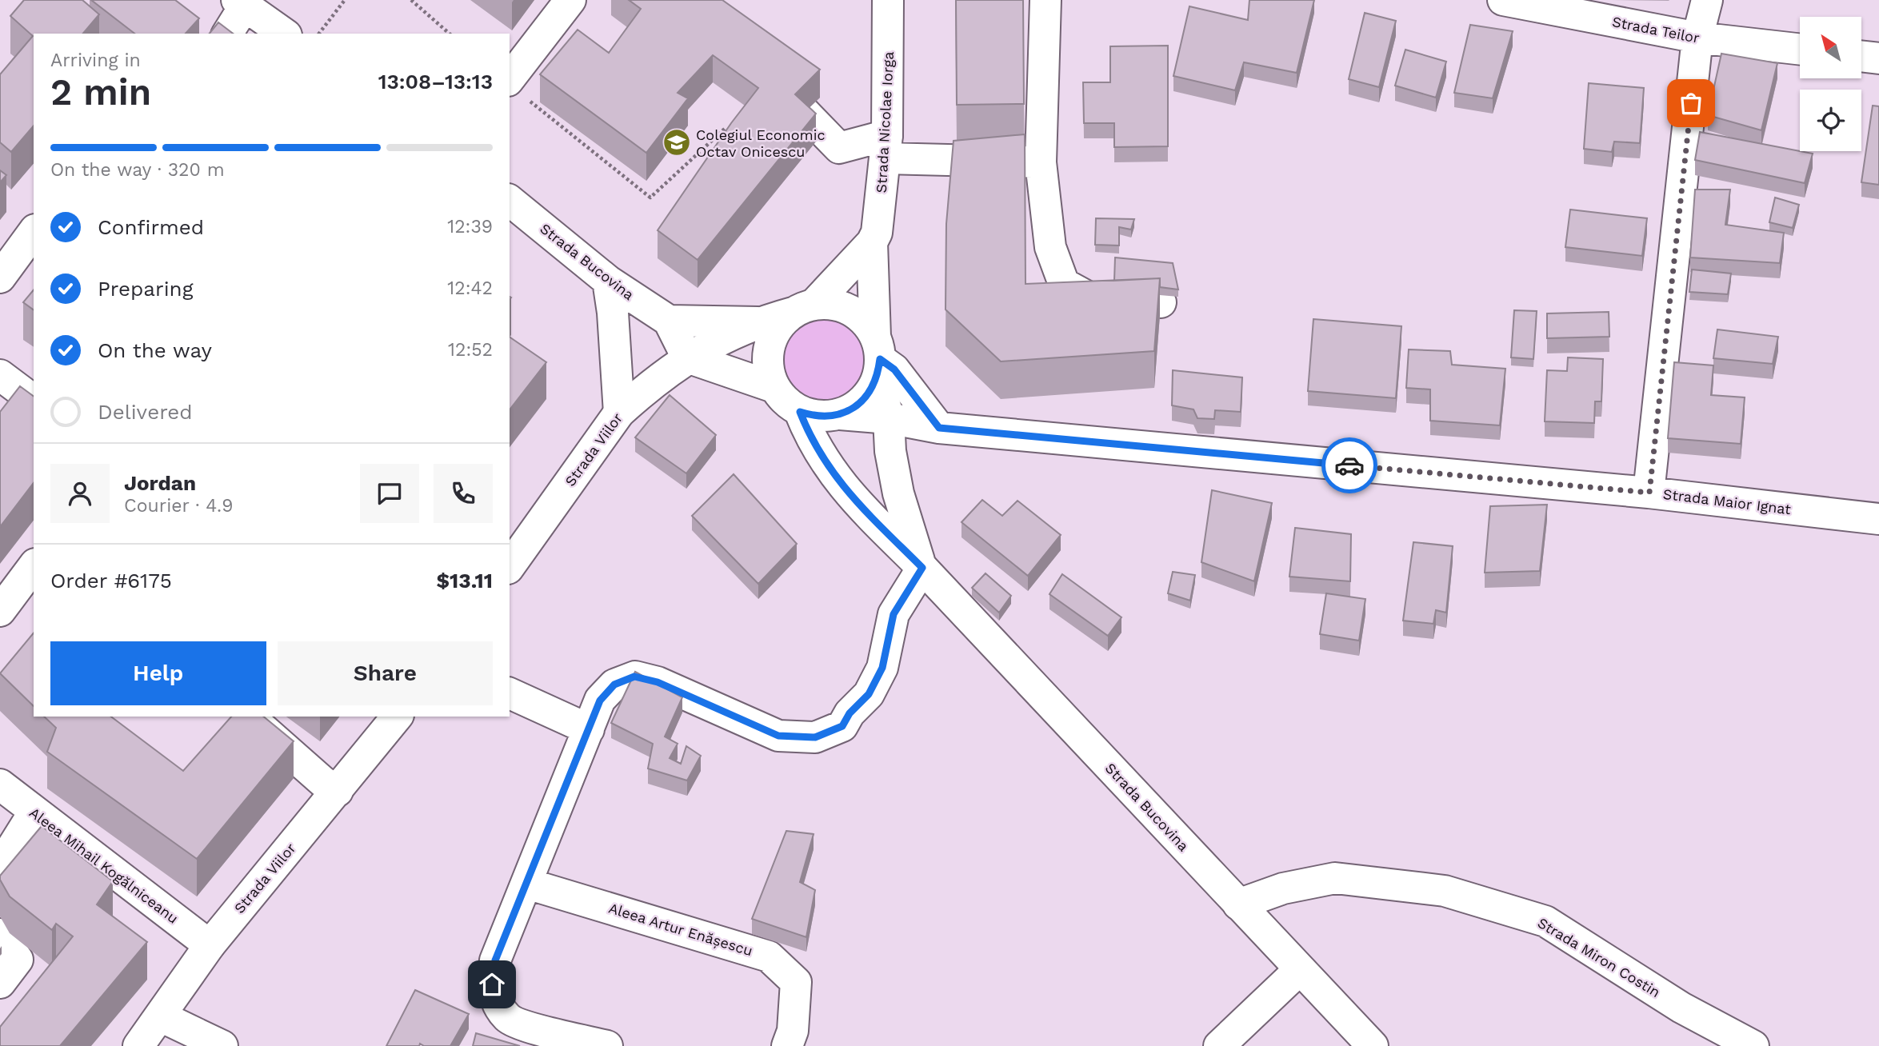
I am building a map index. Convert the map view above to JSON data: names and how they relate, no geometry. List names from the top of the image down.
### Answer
{
  "streets": {
    "street": [
      "Strada Teilor",
      "Strada Nicolae Iorga",
      "Strada Bucovina",
      "Strada Viilor",
      "Strada Maior Ignat",
      "Aleea Mihail Kogălniceanu",
      "Aleea Artur Enășescu",
      "Strada Miron Costin"
    ]
  },
  "crossings": [
    ["Strada Nicolae Iorga", "Strada Bucovina"],
    ["Strada Nicolae Iorga", "Strada Viilor"],
    ["Strada Nicolae Iorga", "Strada Maior Ignat"],
    ["Strada Bucovina", "Strada Viilor"],
    ["Strada Bucovina", "Strada Maior Ignat"],
    ["Strada Bucovina", "Strada Miron Costin"],
    ["Strada Viilor", "Strada Maior Ignat"],
    ["Strada Viilor", "Aleea Mihail Kogălniceanu"]
  ],
  "places": {
    "school or university": ["Colegiul Economic Octav Onicescu"]
  },
  "north": "top left",
  "page": {
    "heading": ["2 min", "Arriving in", "13:08–13:13"],
    "panel": [
      "Jordan",
      "Courier · 4.9",
      "Order #6175",
      "$13.11"
    ],
    "bar": "On the way · 320 m",
    "list": [
      ["Confirmed", "12:39"],
      ["Preparing", "12:42"],
      ["On the way", "12:52"],
      "Delivered"
    ],
    "buttons": ["Help", "Share"]
  }
}
